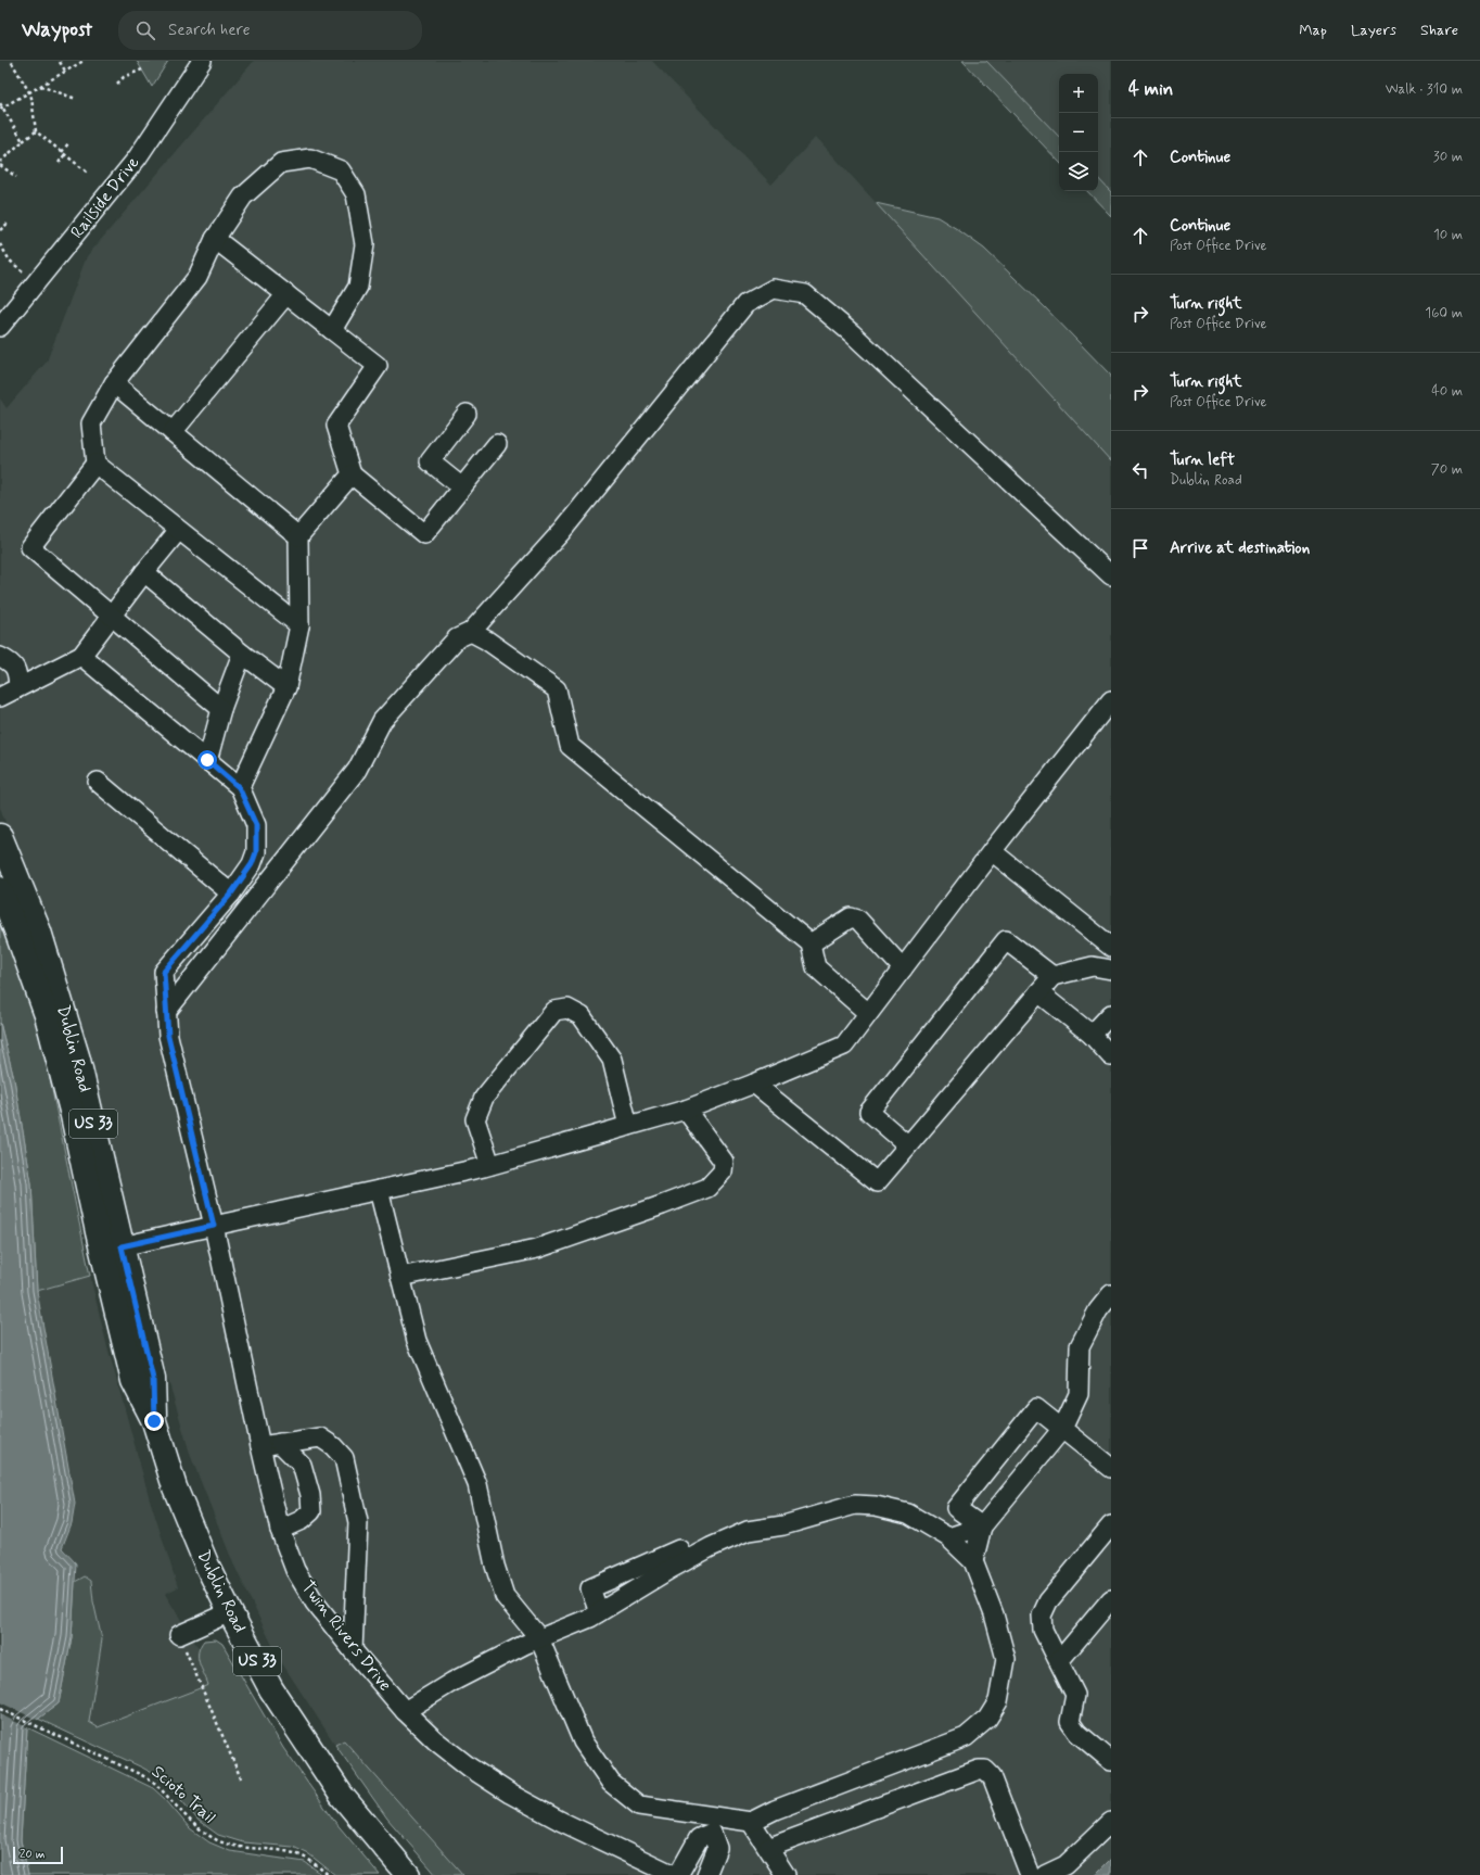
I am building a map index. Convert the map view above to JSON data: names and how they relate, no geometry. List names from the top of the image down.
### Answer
{
  "streets": {
    "main road": ["Dublin Road", "US 33"],
    "street": ["Railside Drive", "Twin Rivers Drive"],
    "path": ["Scioto Trail"]
  },
  "scale_bar": "20 m",
  "page": {
    "header": "Waypost",
    "search": "Search here",
    "nav": ["Map", "Layers", "Share"],
    "heading": ["4 min", "Walk · 310 m"],
    "map_buttons": ["+", "−"],
    "list": [
      ["Continue", "30 m"],
      ["Continue", "Post Office Drive", "10 m"],
      ["Turn right", "Post Office Drive", "160 m"],
      ["Turn right", "Post Office Drive", "40 m"],
      ["Turn left", "Dublin Road", "70 m"],
      "Arrive at destination"
    ],
    "scale": "20 m"
  }
}
